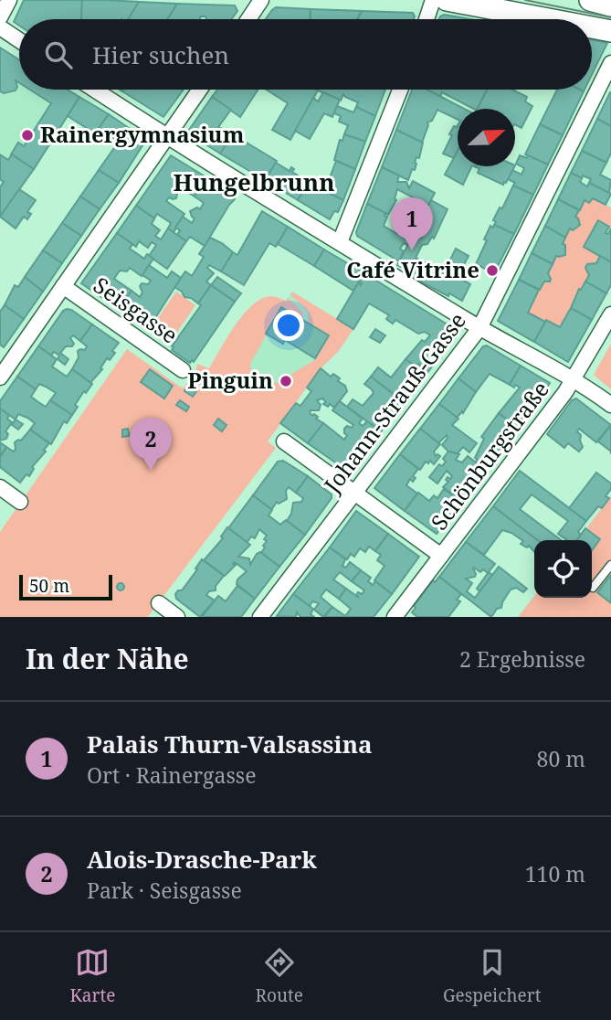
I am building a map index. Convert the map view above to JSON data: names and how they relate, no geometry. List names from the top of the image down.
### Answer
{
  "streets": {
    "street": ["Seisgasse", "Johann-Strauß-Gasse", "Schönburgstraße"]
  },
  "districts": ["Hungelbrunn"],
  "places": ["Rainergymnasium", "Café Vitrine", "Pinguin"],
  "scale_bar": "50 m",
  "north": "right",
  "page": {
    "search": "Hier suchen",
    "pins": ["1", "2"],
    "scale": "50 m",
    "heading": ["In der Nähe", "2 Ergebnisse"],
    "list": [
      {
        "mark": "1",
        "name": "Palais Thurn-Valsassina",
        "note": "Ort · Rainergasse",
        "value": "80 m"
      },
      {
        "mark": "2",
        "name": "Alois-Drasche-Park",
        "note": "Park · Seisgasse",
        "value": "110 m"
      }
    ],
    "nav": ["Karte", "Route", "Gespeichert"]
  }
}
